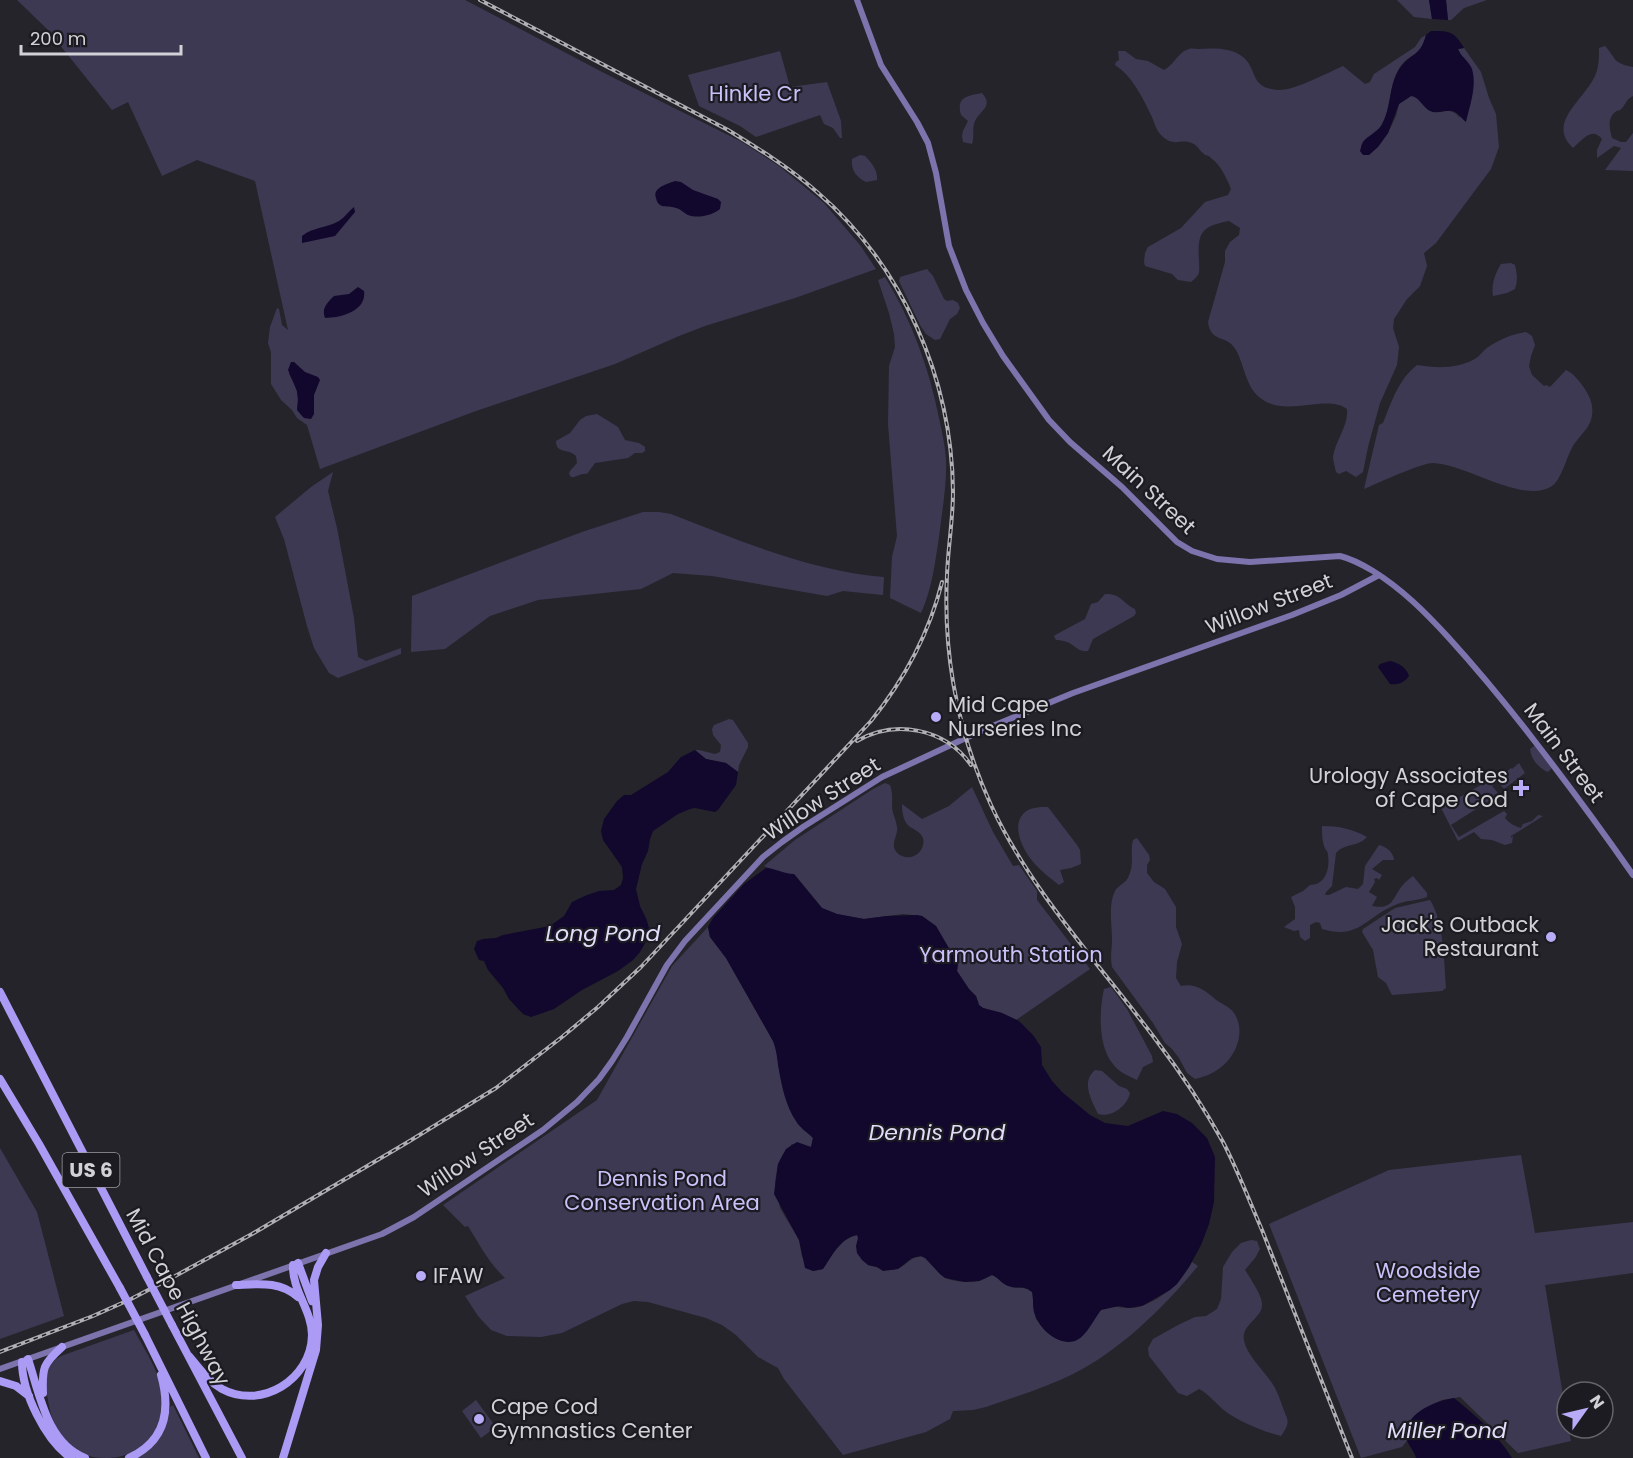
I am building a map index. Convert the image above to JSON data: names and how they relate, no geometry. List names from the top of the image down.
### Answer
{
  "streets": {
    "highway": ["US 6", "Mid Cape Highway"],
    "main road": ["Main Street", "Willow Street"]
  },
  "crossings": [
    ["Main Street", "Willow Street"]
  ],
  "water": ["Long Pond", "Dennis Pond", "Miller Pond"],
  "parks": [
    "Hinkle Cr",
    "Yarmouth Station",
    "Dennis Pond Conservation Area",
    "Woodside Cemetery"
  ],
  "places": {
    "other": [
      "Mid Cape Nurseries Inc",
      "Jack's Outback Restaurant",
      "IFAW",
      "Cape Cod Gymnastics Center"
    ],
    "health": ["Urology Associates of Cape Cod"]
  },
  "scale_bar": "200 m",
  "north": "top right"
}
